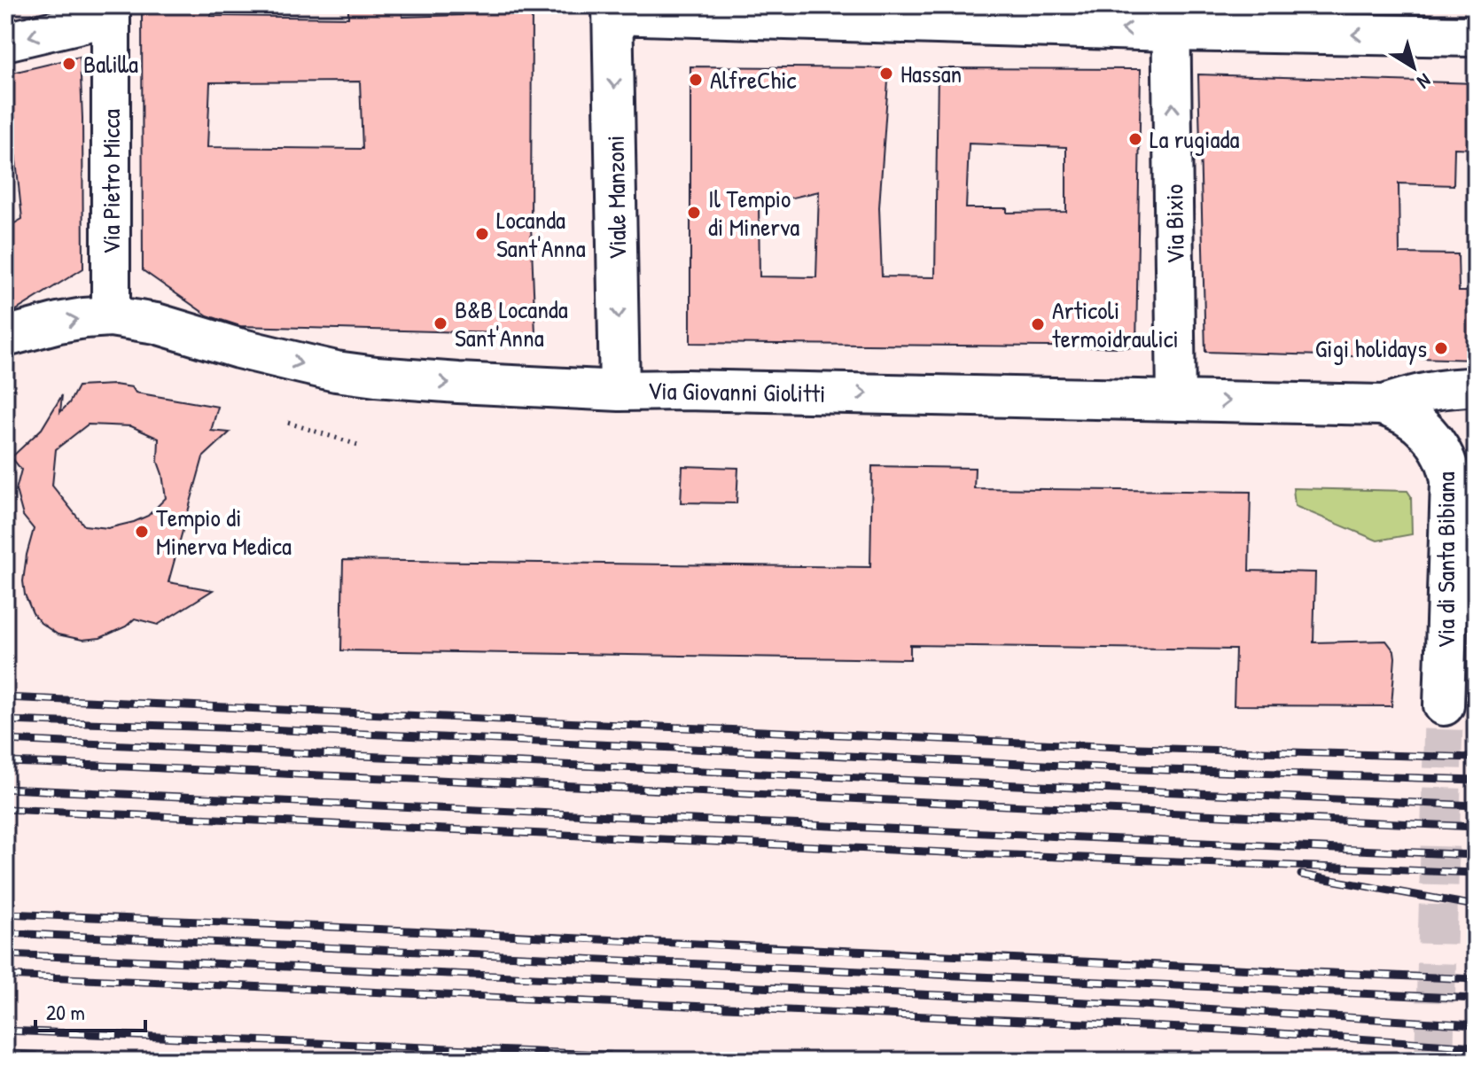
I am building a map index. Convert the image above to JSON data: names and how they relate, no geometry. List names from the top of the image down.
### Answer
{
  "streets": {
    "main road": ["Viale Manzoni", "Via Giovanni Giolitti", "Via di Santa Bibiana"],
    "street": ["Via Pietro Micca", "Via Bixio"]
  },
  "crossings": [
    ["Via Pietro Micca", "Via Giovanni Giolitti"],
    ["Viale Manzoni", "Via Giovanni Giolitti"],
    ["Via Bixio", "Via Giovanni Giolitti"],
    ["Via Giovanni Giolitti", "Via di Santa Bibiana"]
  ],
  "one_way": ["Viale Manzoni", "Via Bixio", "Via Giovanni Giolitti"],
  "places": [
    "Balilla",
    "Hassan",
    "AlfreChic",
    "La rugiada",
    "Il Tempio di Minerva",
    "Locanda Sant'Anna",
    "B&B Locanda Sant'Anna",
    "Articoli termoidraulici",
    "Gigi holidays",
    "Tempio di Minerva Medica"
  ],
  "scale_bar": "20 m",
  "north": "bottom right"
}
